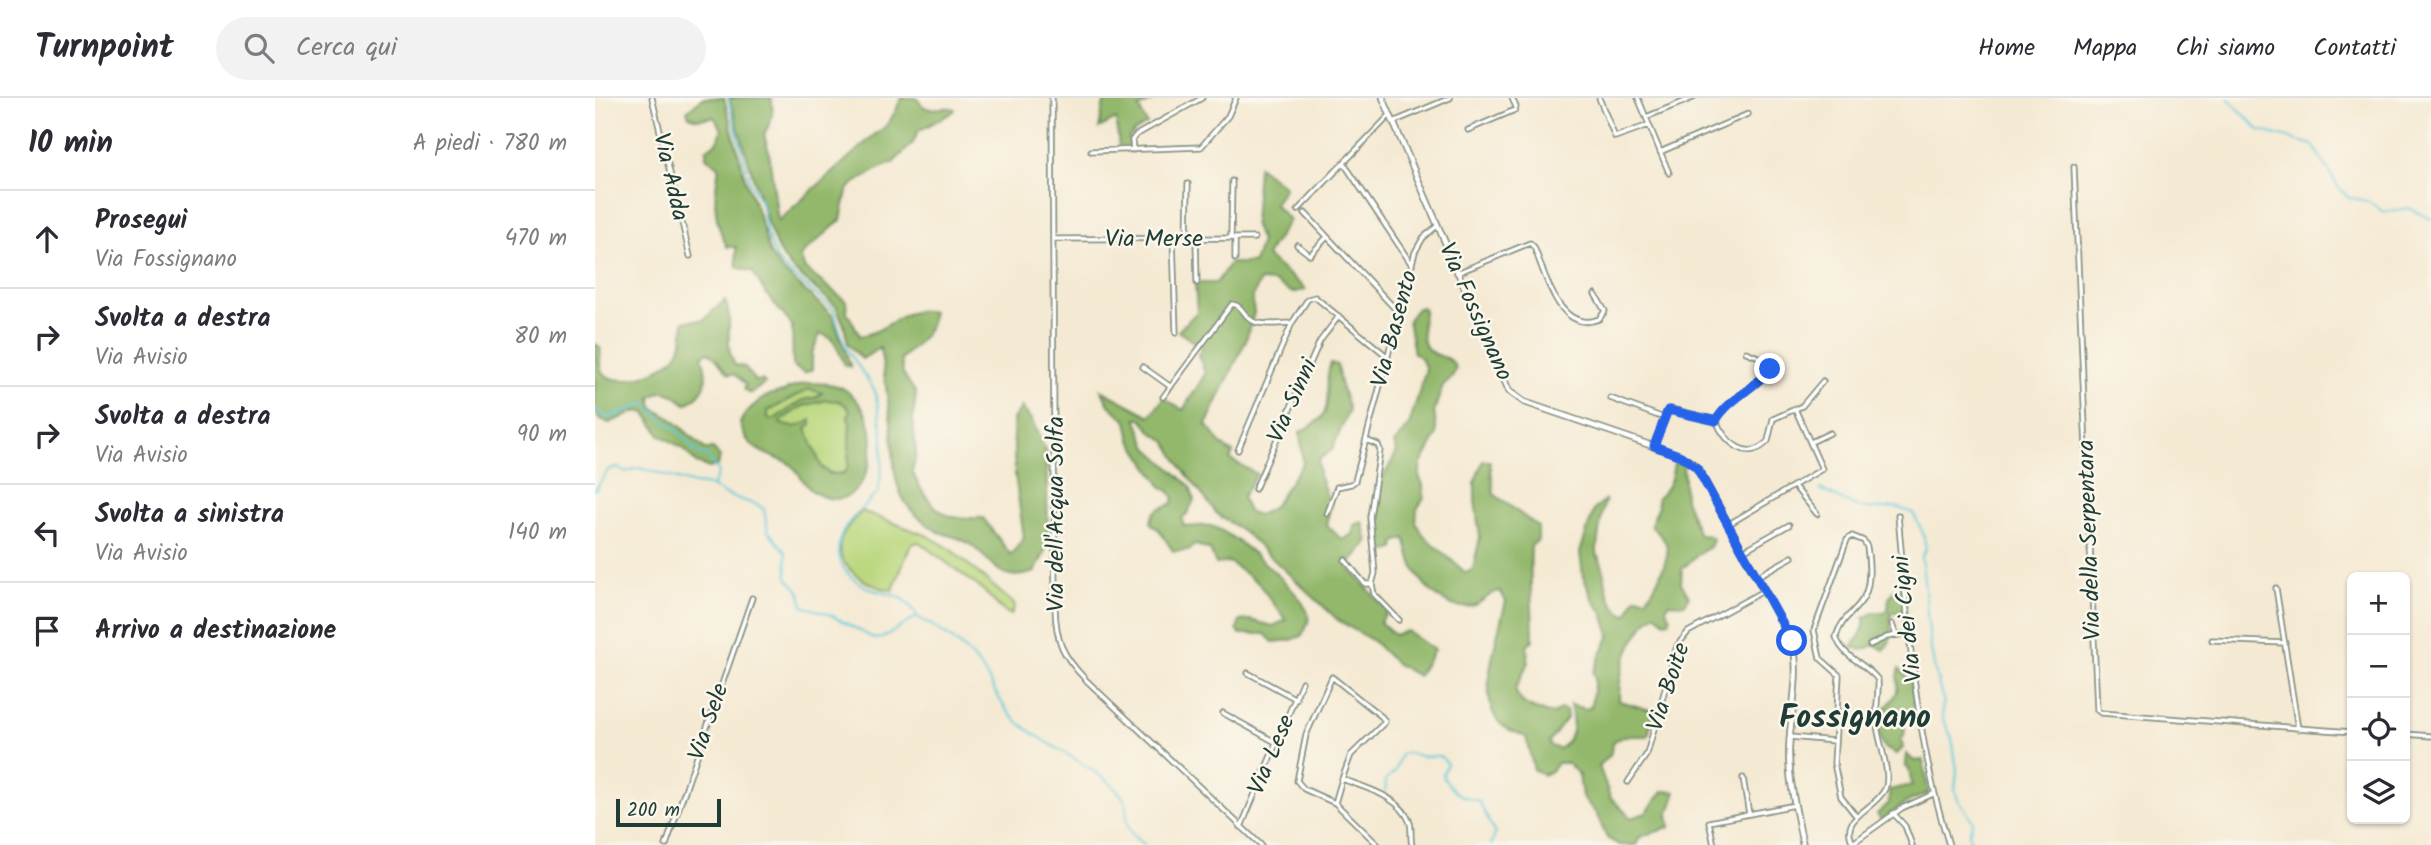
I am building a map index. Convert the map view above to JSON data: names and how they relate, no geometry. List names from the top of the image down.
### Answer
{
  "streets": {
    "street": [
      "Via Adda",
      "Via Merse",
      "Via Fossignano",
      "Via Basento",
      "Via Sinni",
      "Via dell'Acqua Solfa",
      "Via della Serpentara",
      "Via dei Cigni",
      "Via Boite",
      "Via Sele",
      "Via Lese"
    ]
  },
  "crossings": [
    ["Via Merse", "Via dell'Acqua Solfa"],
    ["Via Fossignano", "Via Basento"],
    ["Via Fossignano", "Via Boite"],
    ["Via dell'Acqua Solfa", "Via Lese"]
  ],
  "districts": ["Fossignano"],
  "scale_bar": "200 m",
  "page": {
    "header": "Turnpoint",
    "search": "Cerca qui",
    "nav": [
      "Home",
      "Mappa",
      "Chi siamo",
      "Contatti"
    ],
    "heading": ["10 min", "A piedi · 780 m"],
    "list": [
      ["Prosegui", "Via Fossignano", "470 m"],
      ["Svolta a destra", "Via Avisio", "80 m"],
      ["Svolta a destra", "Via Avisio", "90 m"],
      ["Svolta a sinistra", "Via Avisio", "140 m"],
      "Arrivo a destinazione"
    ],
    "map_buttons": ["+", "−"],
    "scale": "200 m"
  }
}
